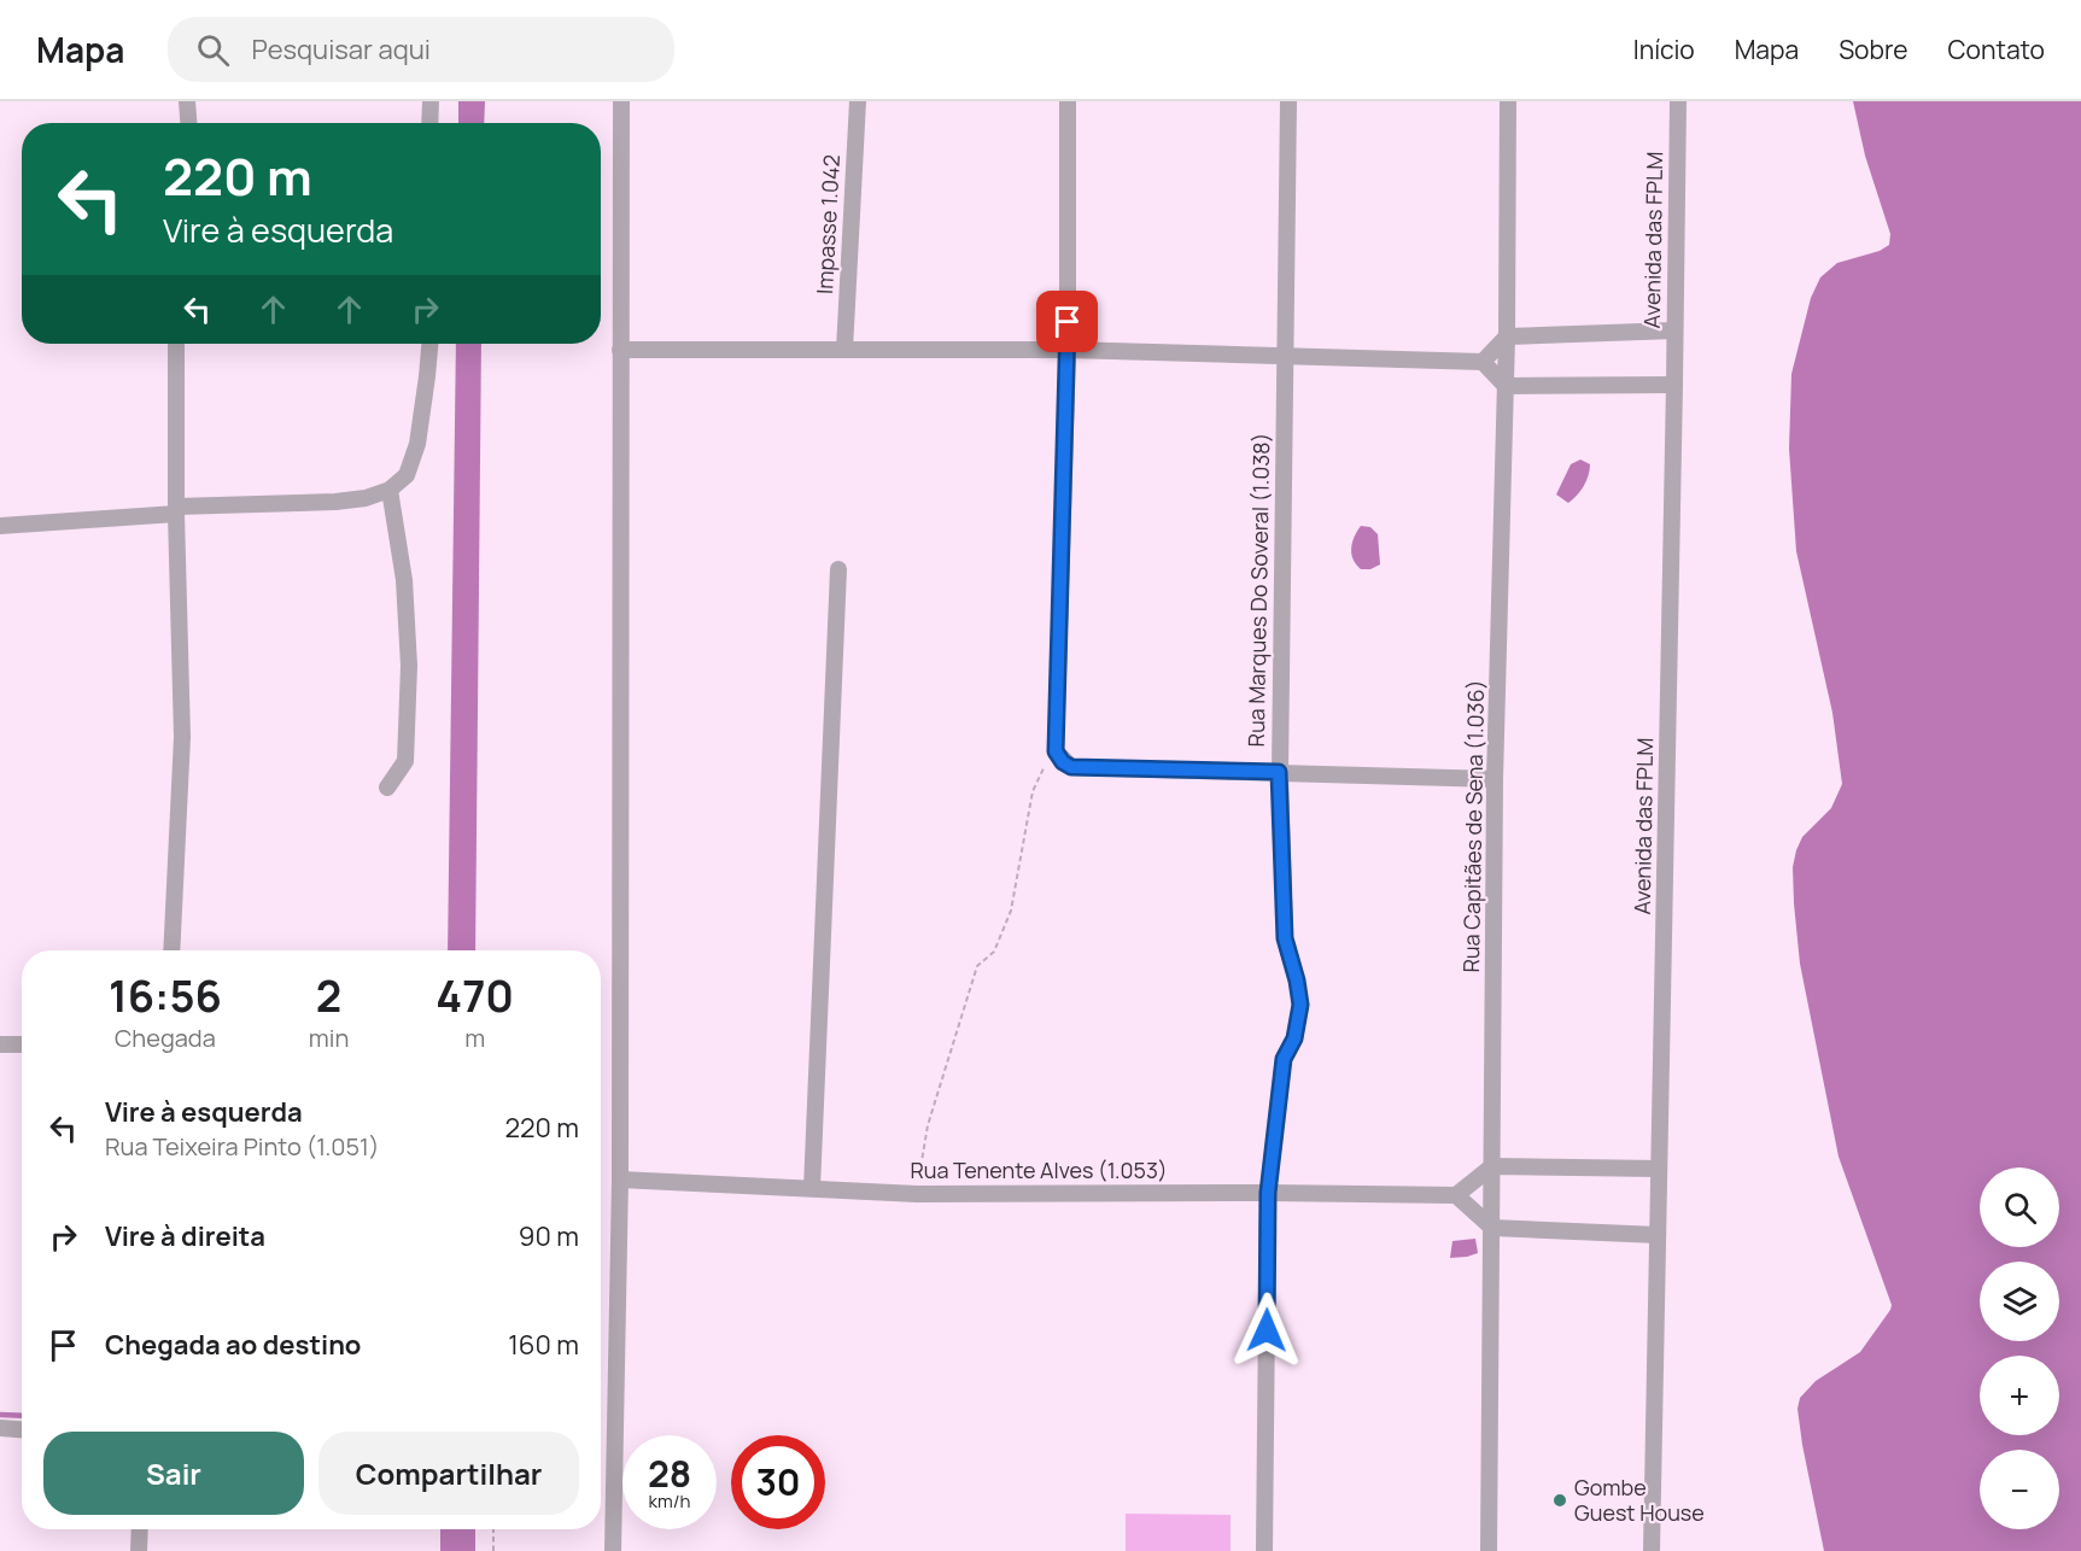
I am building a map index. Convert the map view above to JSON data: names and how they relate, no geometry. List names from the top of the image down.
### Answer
{
  "streets": {
    "street": [
      "Impasse 1.042",
      "Avenida das FPLM",
      "Rua Marques Do Soveral (1.038)",
      "Rua Capitães de Sena (1.036)",
      "Rua Tenente Alves (1.053)"
    ]
  },
  "crossings": [
    ["Rua Marques Do Soveral (1.038)", "Rua Tenente Alves (1.053)"]
  ],
  "places": ["Gombe Guest House"],
  "page": {
    "header": "Mapa",
    "search": "Pesquisar aqui",
    "nav": [
      "Início",
      "Mapa",
      "Sobre",
      "Contato"
    ],
    "turn": ["220 m", "Vire à esquerda"],
    "eta": [
      "16:56",
      "Chegada",
      "2",
      "min",
      "470",
      "m"
    ],
    "list": [
      {
        "name": "Vire à esquerda",
        "note": "Rua Teixeira Pinto (1.051)",
        "value": "220 m"
      },
      {
        "name": "Vire à direita",
        "value": "90 m"
      },
      {
        "name": "Chegada ao destino",
        "value": "160 m"
      }
    ],
    "map_buttons": ["+", "−"],
    "buttons": ["Sair", "Compartilhar"],
    "speed": "28 km/h",
    "limit": "30"
  }
}
